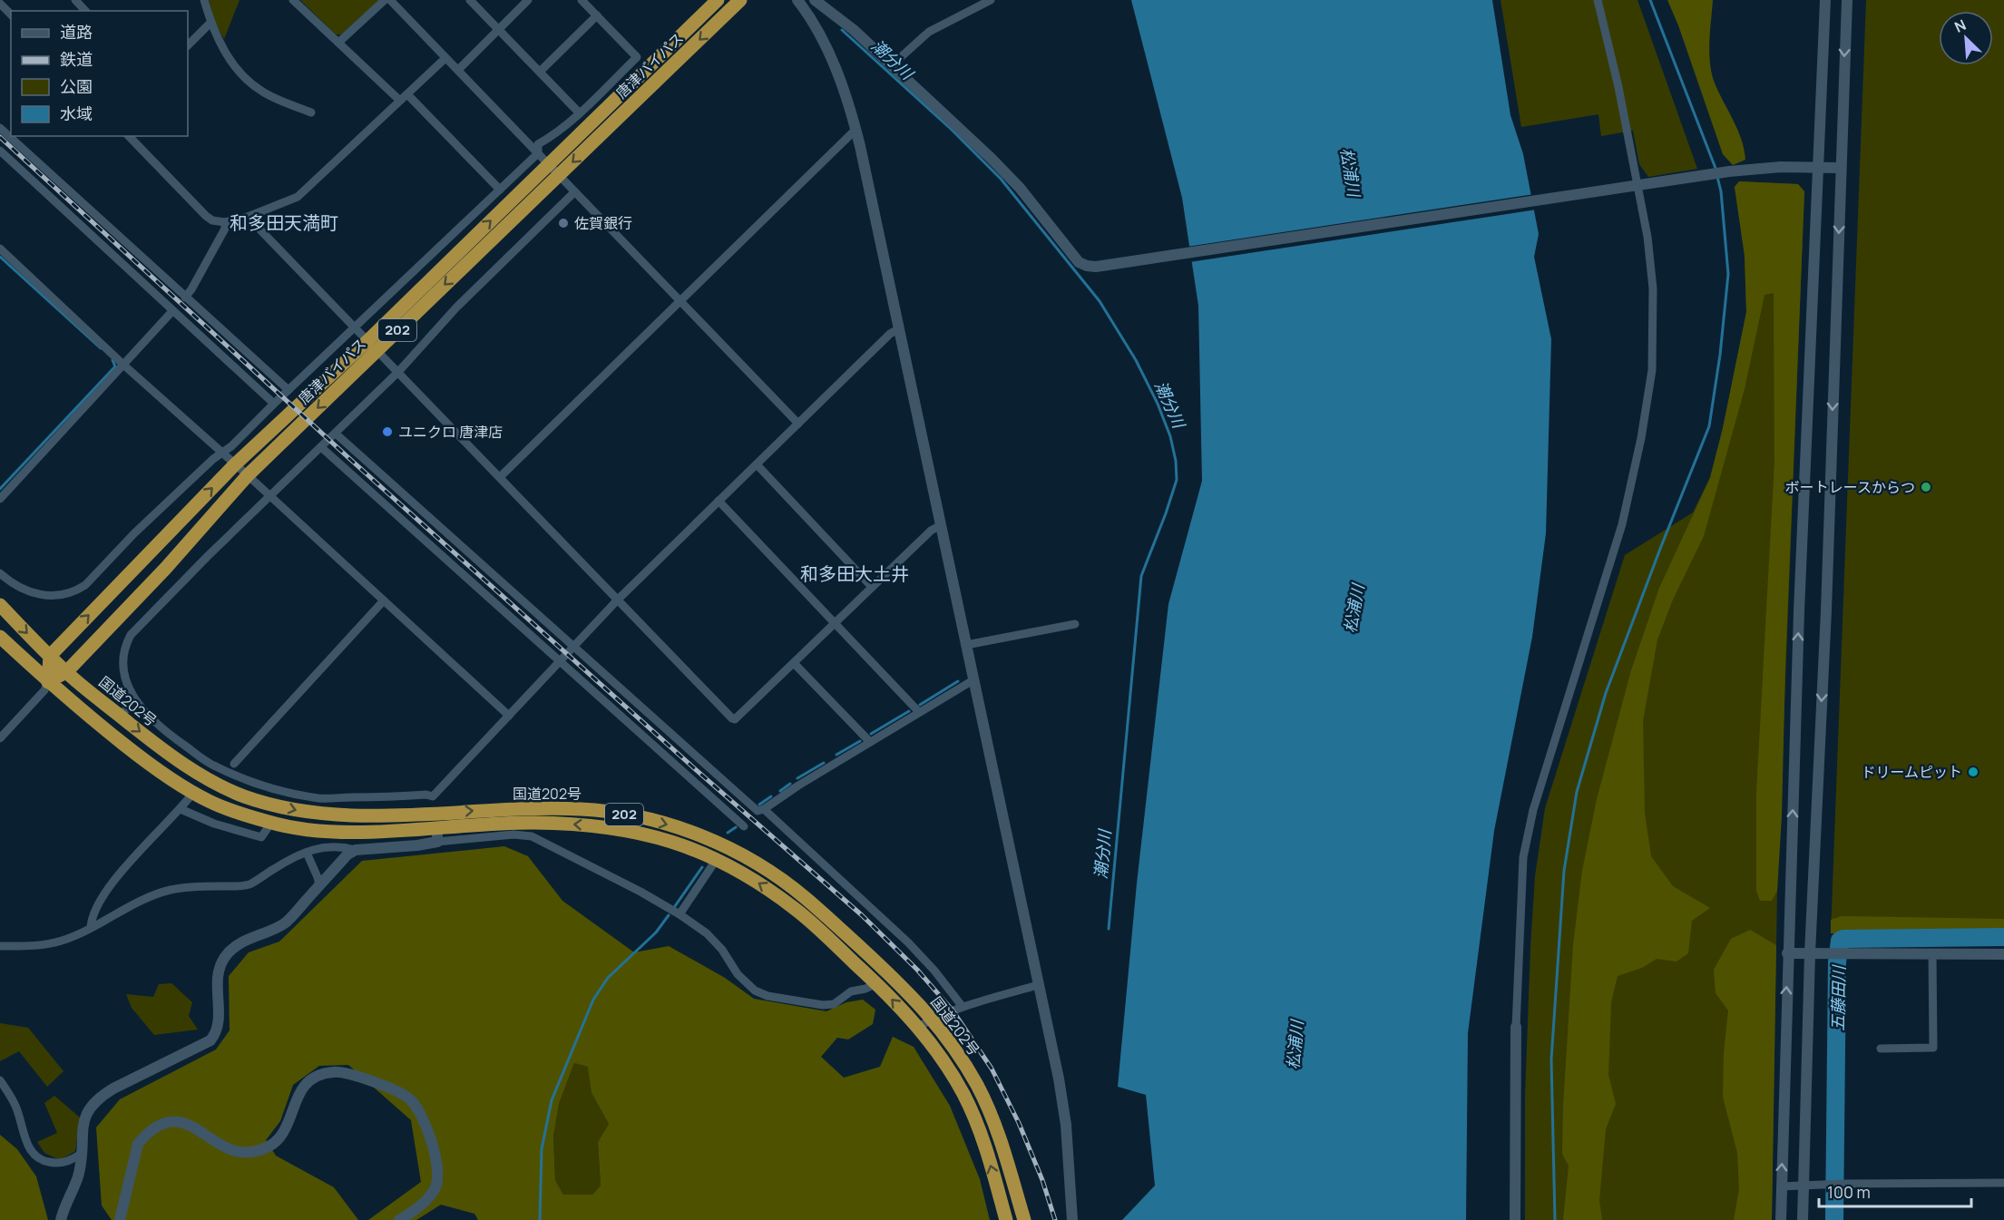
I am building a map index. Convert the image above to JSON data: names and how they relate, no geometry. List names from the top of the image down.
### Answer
{
  "streets": {
    "highway": ["唐津バイパス", "202", "国道202号"]
  },
  "crossings": [
    ["唐津バイパス", "国道202号"]
  ],
  "districts": ["和多田天満町", "和多田大土井"],
  "water": ["潮分川", "松浦川", "五藤田川"],
  "places": [
    "佐賀銀行",
    "ユニクロ 唐津店",
    "ボートレースからつ",
    "ドリームピット"
  ],
  "legend": [
    "道路",
    "鉄道",
    "公園",
    "水域"
  ],
  "scale_bar": "100 m",
  "north": "top left"
}
